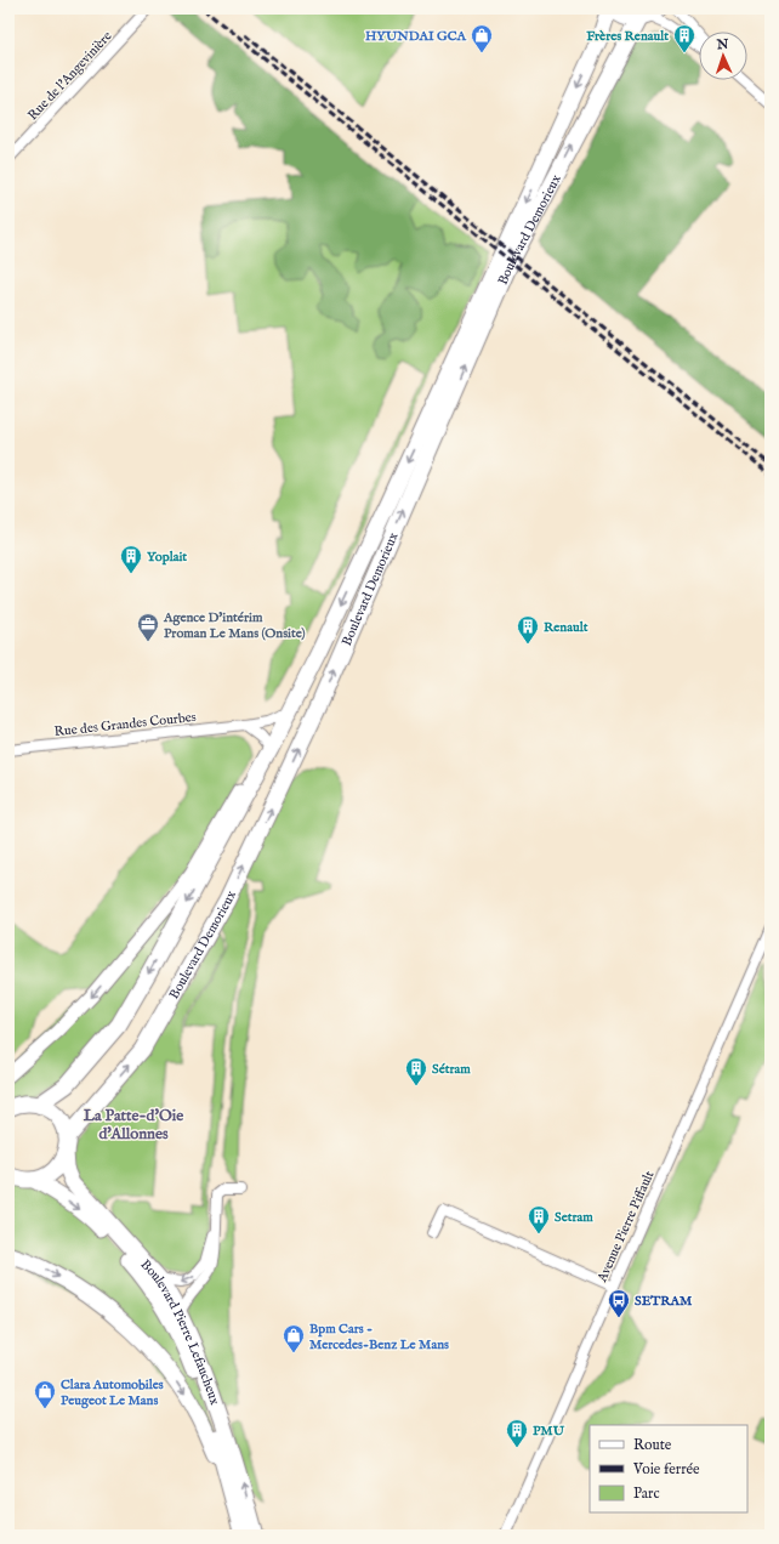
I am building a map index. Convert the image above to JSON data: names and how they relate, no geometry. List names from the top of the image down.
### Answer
{
  "streets": {
    "main road": ["Boulevard Demorieux", "Boulevard Pierre Lefaucheux"],
    "street": ["Rue de l'Angevinière", "Rue des Grandes Courbes", "Avenue Pierre Piffault"]
  },
  "crossings": [
    ["Boulevard Demorieux", "Boulevard Pierre Lefaucheux"]
  ],
  "districts": ["La Patte-d'Oie d'Allonnes"],
  "places": {
    "shop": ["HYUNDAI GCA", "Bpm Cars - Mercedes-Benz Le Mans", "Clara Automobiles Peugeot Le Mans"],
    "building": [
      "Frères Renault",
      "Yoplait",
      "Renault",
      "Sétram",
      "Setram",
      "PMU"
    ],
    "office": ["Agence D'intérim Proman Le Mans (Onsite)"],
    "bus stop": ["SETRAM"]
  },
  "legend": ["Route", "Voie ferrée", "Parc"],
  "north": "top"
}
